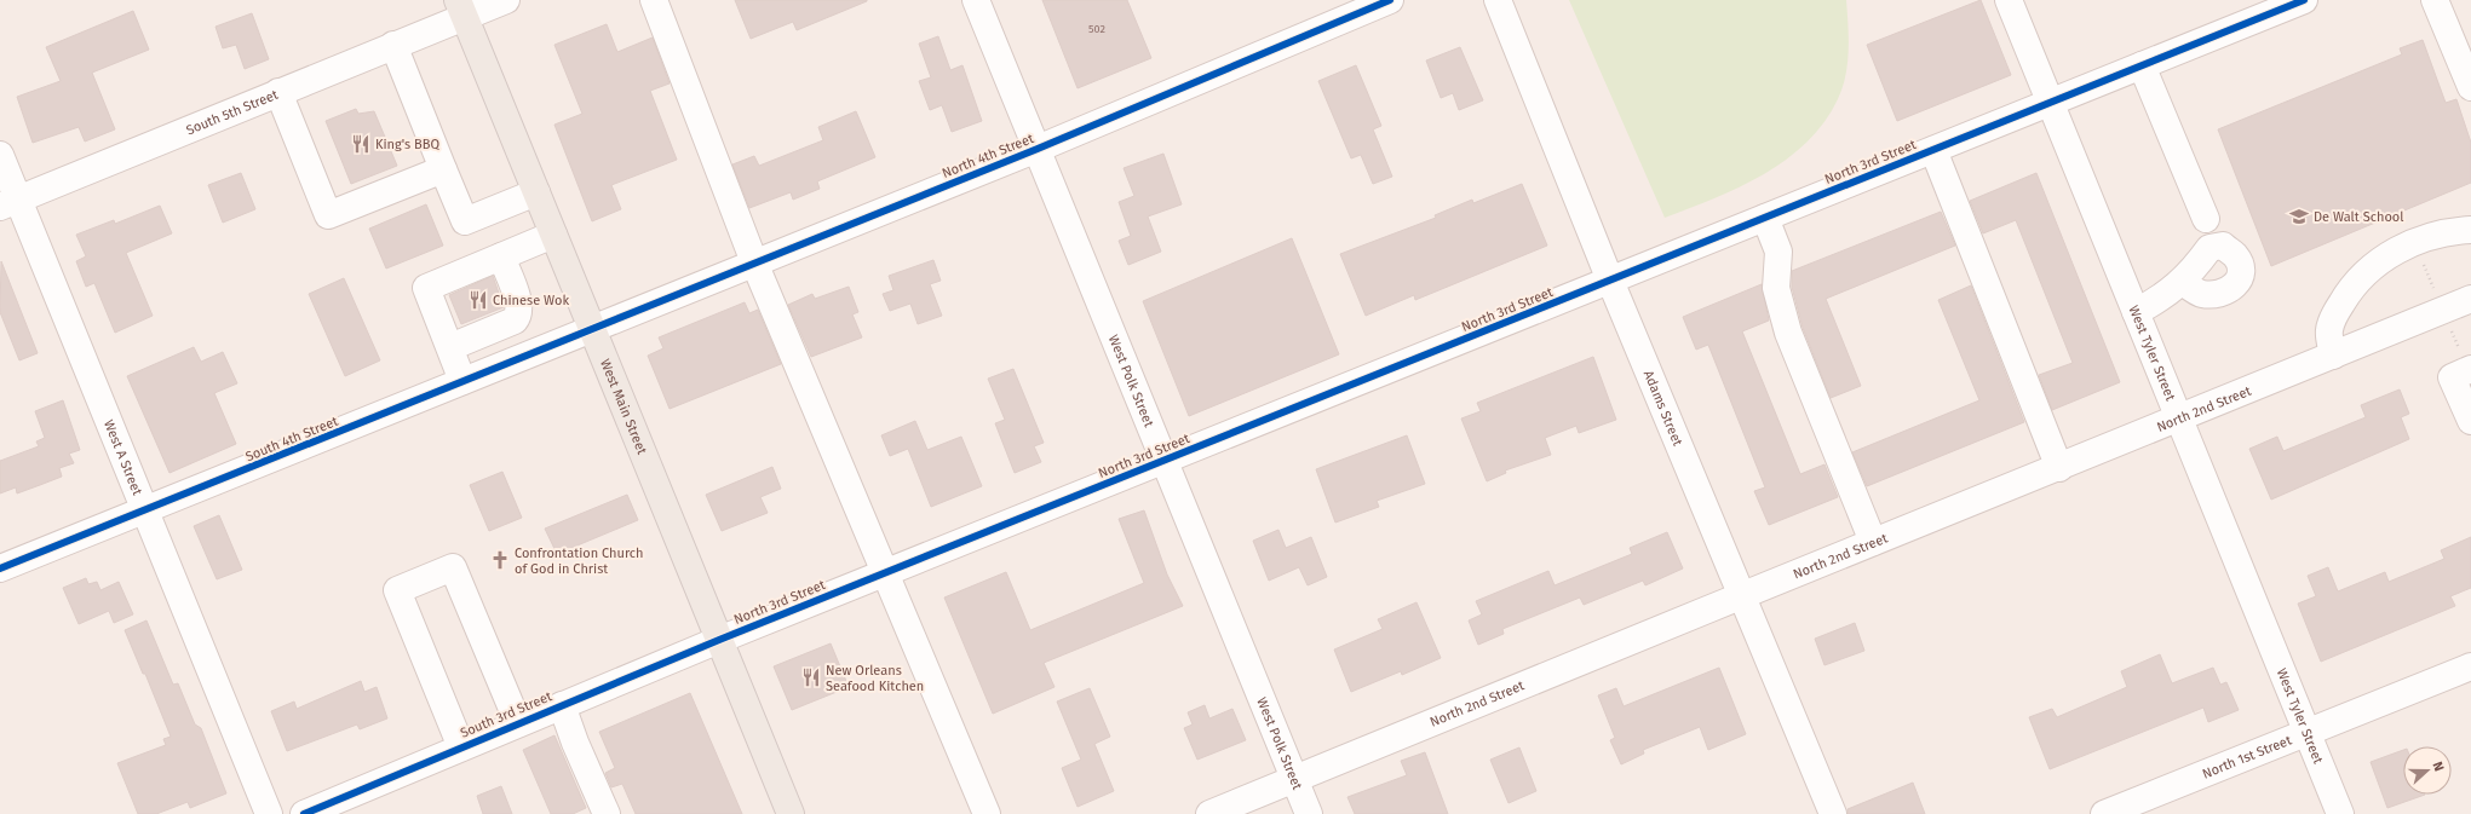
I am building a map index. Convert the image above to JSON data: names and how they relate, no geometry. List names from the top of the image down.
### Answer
{
  "streets": {
    "main road": ["West Main Street"],
    "street": [
      "South 5th Street",
      "North 4th Street",
      "North 3rd Street",
      "West Tyler Street",
      "West Polk Street",
      "Adams Street",
      "North 2nd Street",
      "South 4th Street",
      "West A Street",
      "South 3rd Street",
      "North 1st Street"
    ]
  },
  "crossings": [
    ["South 5th Street", "West Main Street"],
    ["South 5th Street", "West A Street"],
    ["North 4th Street", "West Polk Street"],
    ["North 4th Street", "West Main Street"],
    ["North 4th Street", "South 4th Street"],
    ["North 3rd Street", "West Tyler Street"],
    ["North 3rd Street", "West Polk Street"],
    ["North 3rd Street", "West Main Street"],
    ["North 3rd Street", "Adams Street"],
    ["North 3rd Street", "South 3rd Street"],
    ["West Tyler Street", "North 2nd Street"],
    ["West Tyler Street", "North 1st Street"],
    ["West Polk Street", "North 2nd Street"],
    ["West Main Street", "South 4th Street"],
    ["West Main Street", "South 3rd Street"],
    ["Adams Street", "North 2nd Street"],
    ["South 4th Street", "West A Street"]
  ],
  "places": {
    "restaurant": ["King's BBQ", "Chinese Wok", "New Orleans Seafood Kitchen"],
    "school or university": ["De Walt School"],
    "church": ["Confrontation Church of God in Christ"]
  },
  "house_numbers": ["502"],
  "north": "right"
}
